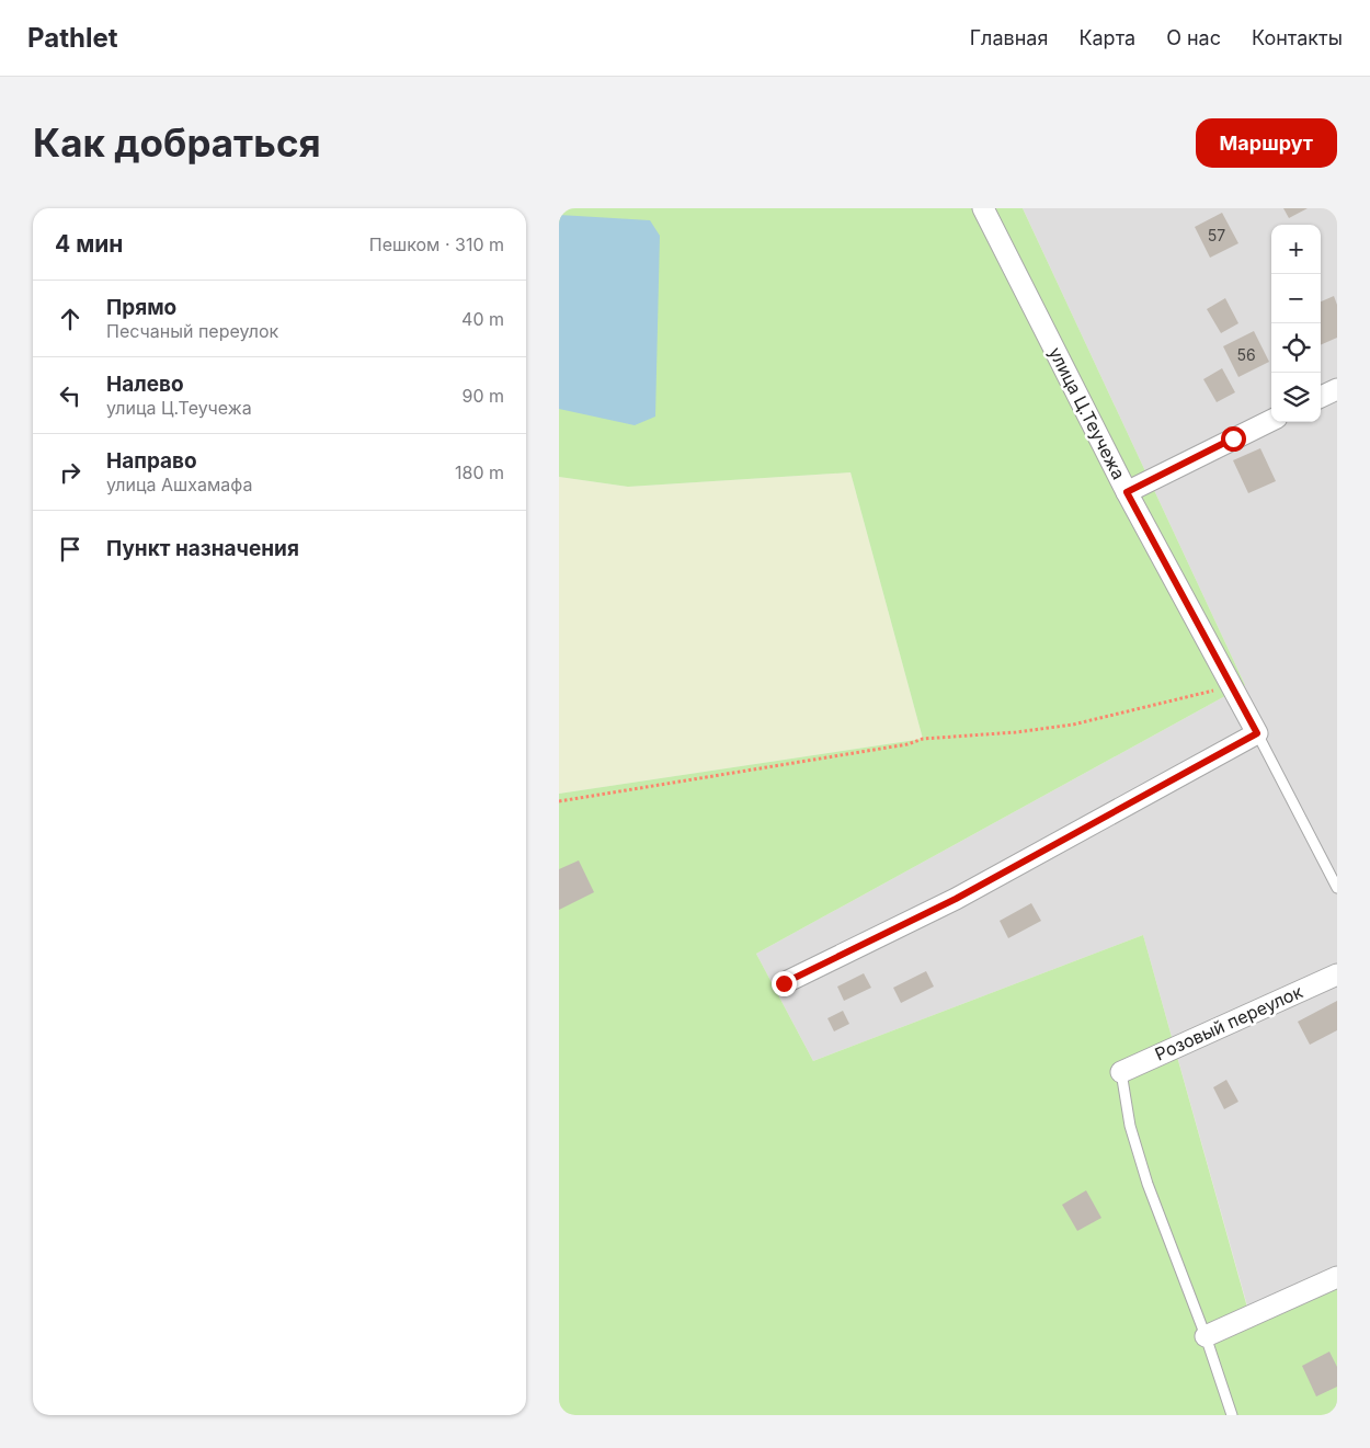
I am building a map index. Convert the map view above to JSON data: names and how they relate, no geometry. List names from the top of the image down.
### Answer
{
  "streets": {
    "street": ["улица Ц.Теучежа", "Розовый переулок"]
  },
  "house_numbers": ["57", "56"],
  "page": {
    "header": "Pathlet",
    "nav": [
      "Главная",
      "Карта",
      "О нас",
      "Контакты"
    ],
    "buttons": "Маршрут",
    "title": "Как добраться",
    "heading": ["4 мин", "Пешком · 310 m"],
    "map_buttons": ["+", "−"],
    "list": [
      ["Прямо", "Песчаный переулок", "40 m"],
      ["Налево", "улица Ц.Теучежа", "90 m"],
      ["Направо", "улица Ашхамафа", "180 m"],
      "Пункт назначения"
    ]
  }
}
